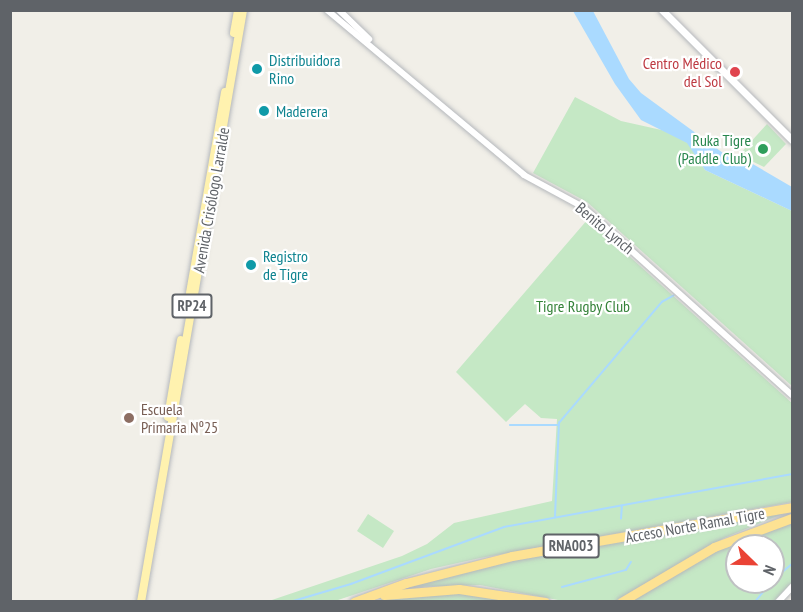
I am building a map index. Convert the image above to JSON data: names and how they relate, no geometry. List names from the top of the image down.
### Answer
{
  "streets": {
    "highway": ["Acceso Norte Ramal Tigre", "RNA003"],
    "main road": ["Avenida Crisólogo Larralde", "RP24"],
    "street": ["Benito Lynch"]
  },
  "parks": ["Tigre Rugby Club"],
  "places": [
    "Distribuidora Rino",
    "Centro Médico del Sol",
    "Maderera",
    "Ruka Tigre (Paddle Club)",
    "Registro de Tigre",
    "Escuela Primaria Nº25"
  ],
  "north": "bottom right"
}
